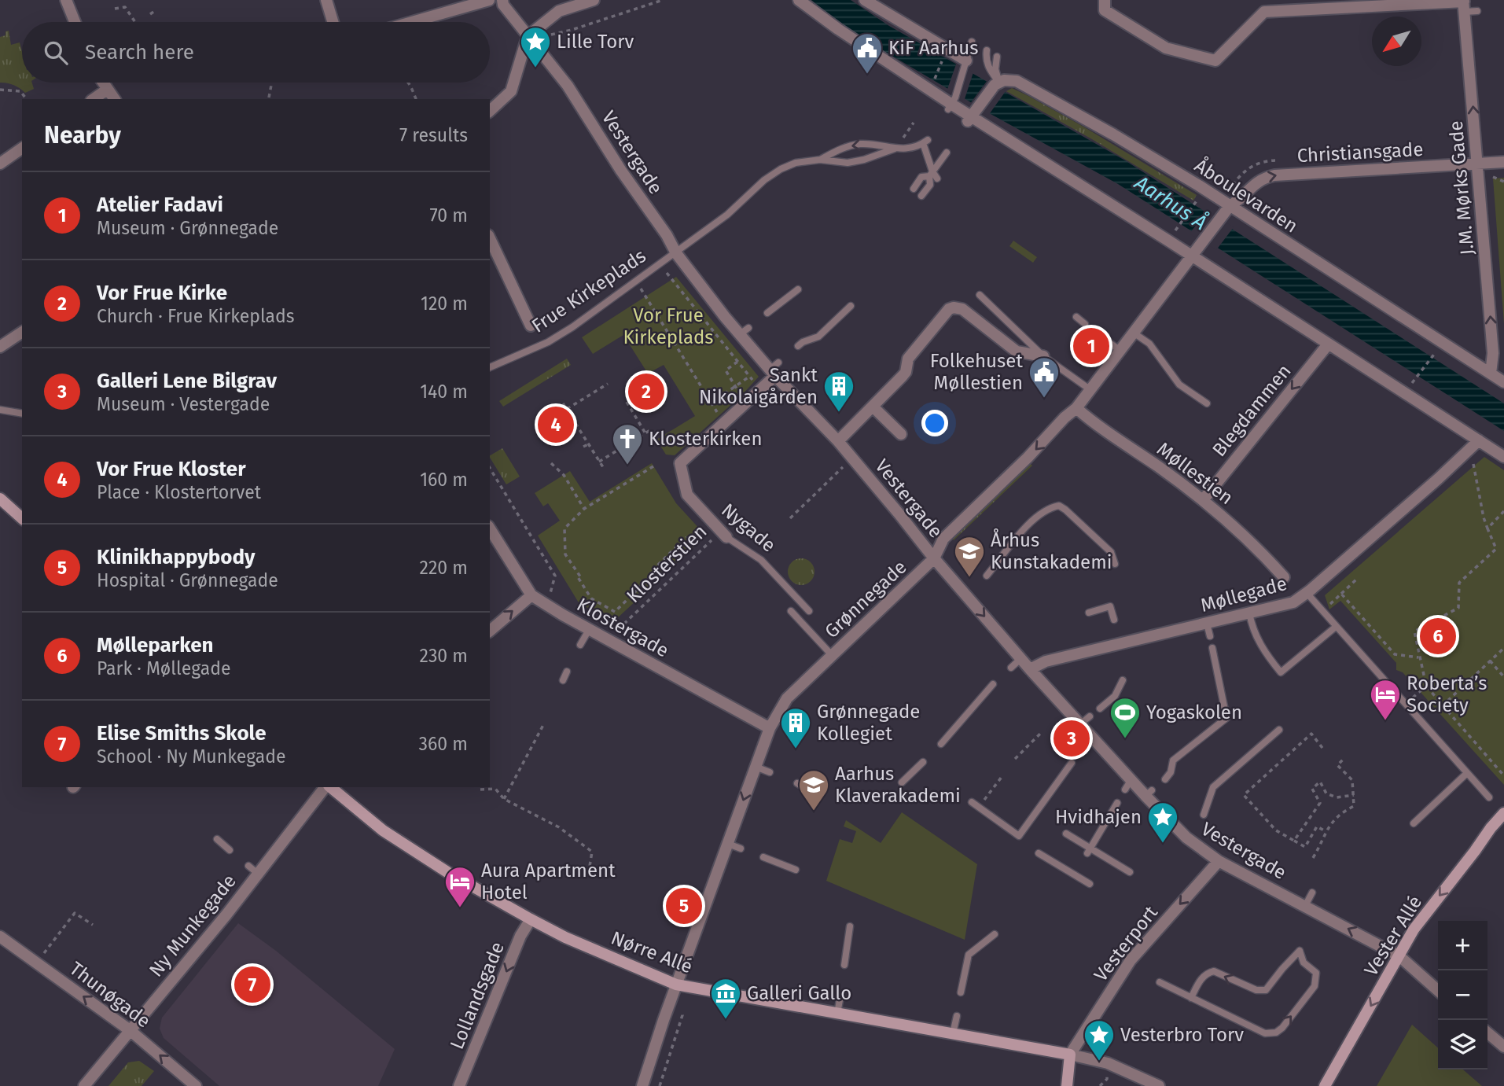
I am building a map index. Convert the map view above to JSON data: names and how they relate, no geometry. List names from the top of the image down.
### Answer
{
  "streets": {
    "street": [
      "Vestergade",
      "Christiansgade",
      "J.M. Mørks Gade",
      "Åboulevarden",
      "Blegdammen",
      "Møllestien",
      "Nygade",
      "Møllegade",
      "Grønnegade",
      "Klostergade",
      "Ny Munkegade",
      "Vester Allé",
      "Vesterport",
      "Nørre Allé",
      "Thunøgade",
      "Lollandsgade"
    ],
    "lane": ["Frue Kirkeplads"],
    "path": ["Klosterstien"]
  },
  "crossings": [
    ["Vestergade", "Frue Kirkeplads"],
    ["Vestergade", "Møllegade"],
    ["Vestergade", "Grønnegade"],
    ["Vestergade", "Vester Allé"],
    ["Vestergade", "Vesterport"],
    ["Christiansgade", "J.M. Mørks Gade"],
    ["Christiansgade", "Åboulevarden"],
    ["Christiansgade", "Grønnegade"],
    ["J.M. Mørks Gade", "Åboulevarden"],
    ["Åboulevarden", "Grønnegade"],
    ["Blegdammen", "Møllestien"],
    ["Møllestien", "Grønnegade"],
    ["Nygade", "Klosterstien"],
    ["Klosterstien", "Klostergade"],
    ["Grønnegade", "Klostergade"],
    ["Grønnegade", "Nørre Allé"],
    ["Ny Munkegade", "Thunøgade"],
    ["Vesterport", "Nørre Allé"],
    ["Nørre Allé", "Lollandsgade"]
  ],
  "one_way": [
    "Christiansgade",
    "J.M. Mørks Gade",
    "Blegdammen",
    "Vester Allé",
    "Vesterport",
    "Thunøgade",
    "Lollandsgade"
  ],
  "water": ["Aarhus Å"],
  "parks": ["Vor Frue Kirkeplads"],
  "places": {
    "place": ["Lille Torv", "Hvidhajen", "Vesterbro Torv"],
    "public building": ["KiF Aarhus", "Folkehuset Møllestien"],
    "building": ["Sankt Nikolaigården", "Grønnegade Kollegiet"],
    "church": ["Klosterkirken"],
    "school or university": ["Århus Kunstakademi", "Aarhus Klaverakademi"],
    "hotel": ["Roberta’s Society", "Aura Apartment Hotel"],
    "sports": ["Yogaskolen"],
    "museum": ["Galleri Gallo"]
  },
  "north": "bottom left",
  "page": {
    "search": "Search here",
    "heading": ["Nearby", "7 results"],
    "list": [
      {
        "mark": "1",
        "name": "Atelier Fadavi",
        "note": "Museum · Grønnegade",
        "value": "70 m"
      },
      {
        "mark": "2",
        "name": "Vor Frue Kirke",
        "note": "Church · Frue Kirkeplads",
        "value": "120 m"
      },
      {
        "mark": "3",
        "name": "Galleri Lene Bilgrav",
        "note": "Museum · Vestergade",
        "value": "140 m"
      },
      {
        "mark": "4",
        "name": "Vor Frue Kloster",
        "note": "Place · Klostertorvet",
        "value": "160 m"
      },
      {
        "mark": "5",
        "name": "Klinikhappybody",
        "note": "Hospital · Grønnegade",
        "value": "220 m"
      },
      {
        "mark": "6",
        "name": "Mølleparken",
        "note": "Park · Møllegade",
        "value": "230 m"
      },
      {
        "mark": "7",
        "name": "Elise Smiths Skole",
        "note": "School · Ny Munkegade",
        "value": "360 m"
      }
    ],
    "pins": [
      "1",
      "2",
      "4",
      "6",
      "3",
      "5",
      "7"
    ],
    "map_buttons": ["+", "−"]
  }
}
